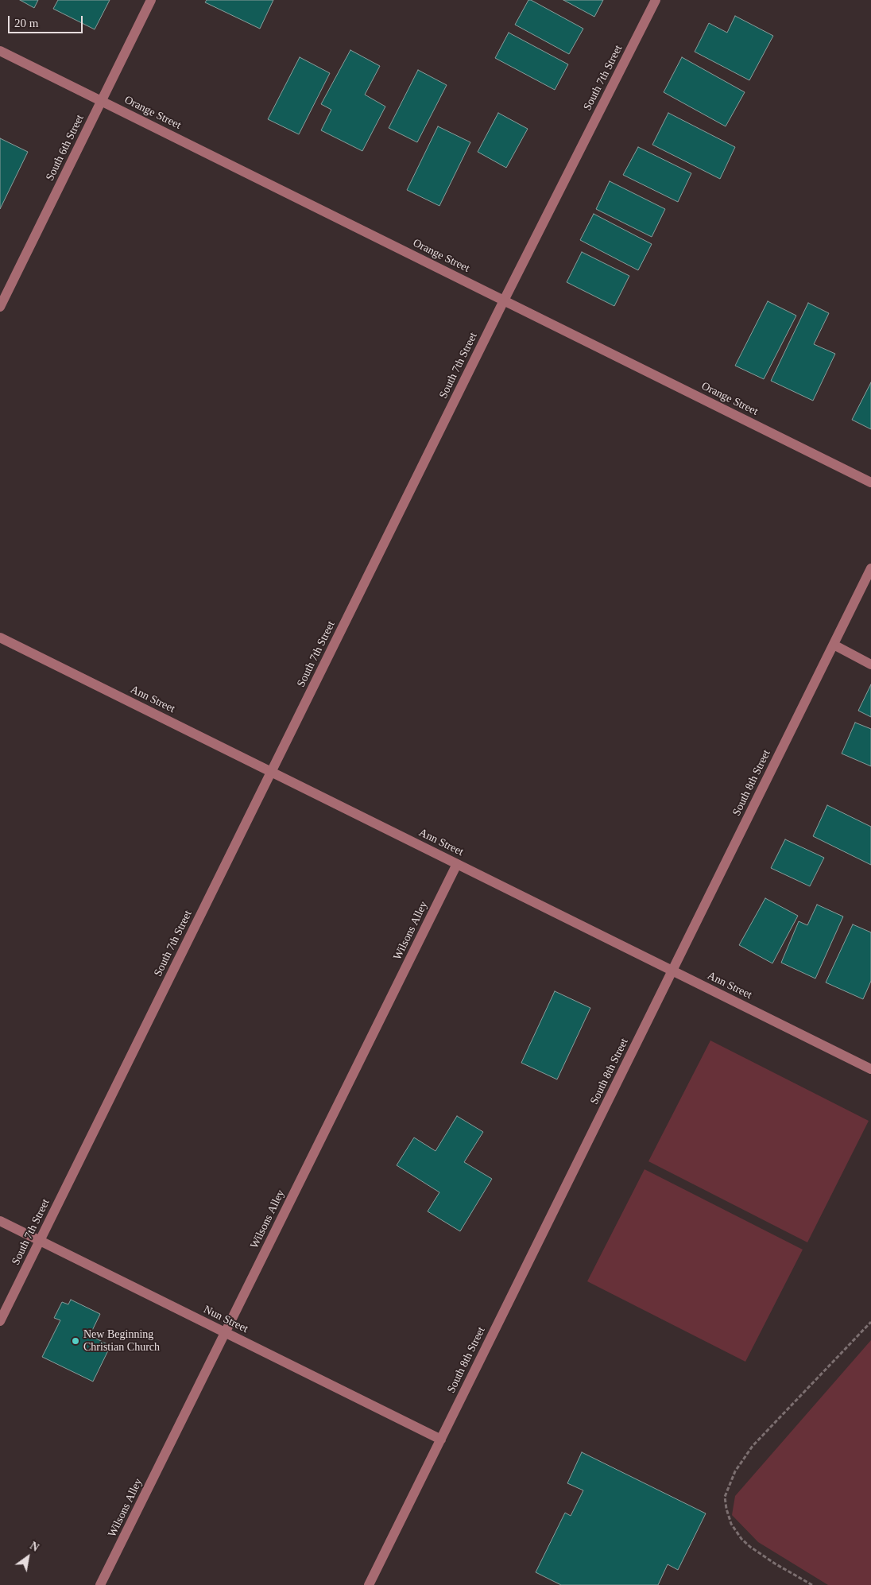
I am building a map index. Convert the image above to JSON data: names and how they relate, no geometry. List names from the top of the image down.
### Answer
{
  "streets": {
    "street": [
      "South 7th Street",
      "Orange Street",
      "South 6th Street",
      "Ann Street",
      "South 8th Street",
      "Wilsons Alley",
      "Nun Street"
    ]
  },
  "crossings": [
    ["South 7th Street", "Orange Street"],
    ["South 7th Street", "Ann Street"],
    ["South 7th Street", "Nun Street"],
    ["Orange Street", "South 6th Street"],
    ["Ann Street", "South 8th Street"],
    ["Ann Street", "Wilsons Alley"],
    ["South 8th Street", "Nun Street"],
    ["Wilsons Alley", "Nun Street"]
  ],
  "places": ["New Beginning Christian Church"],
  "scale_bar": "20 m",
  "north": "top right"
}
